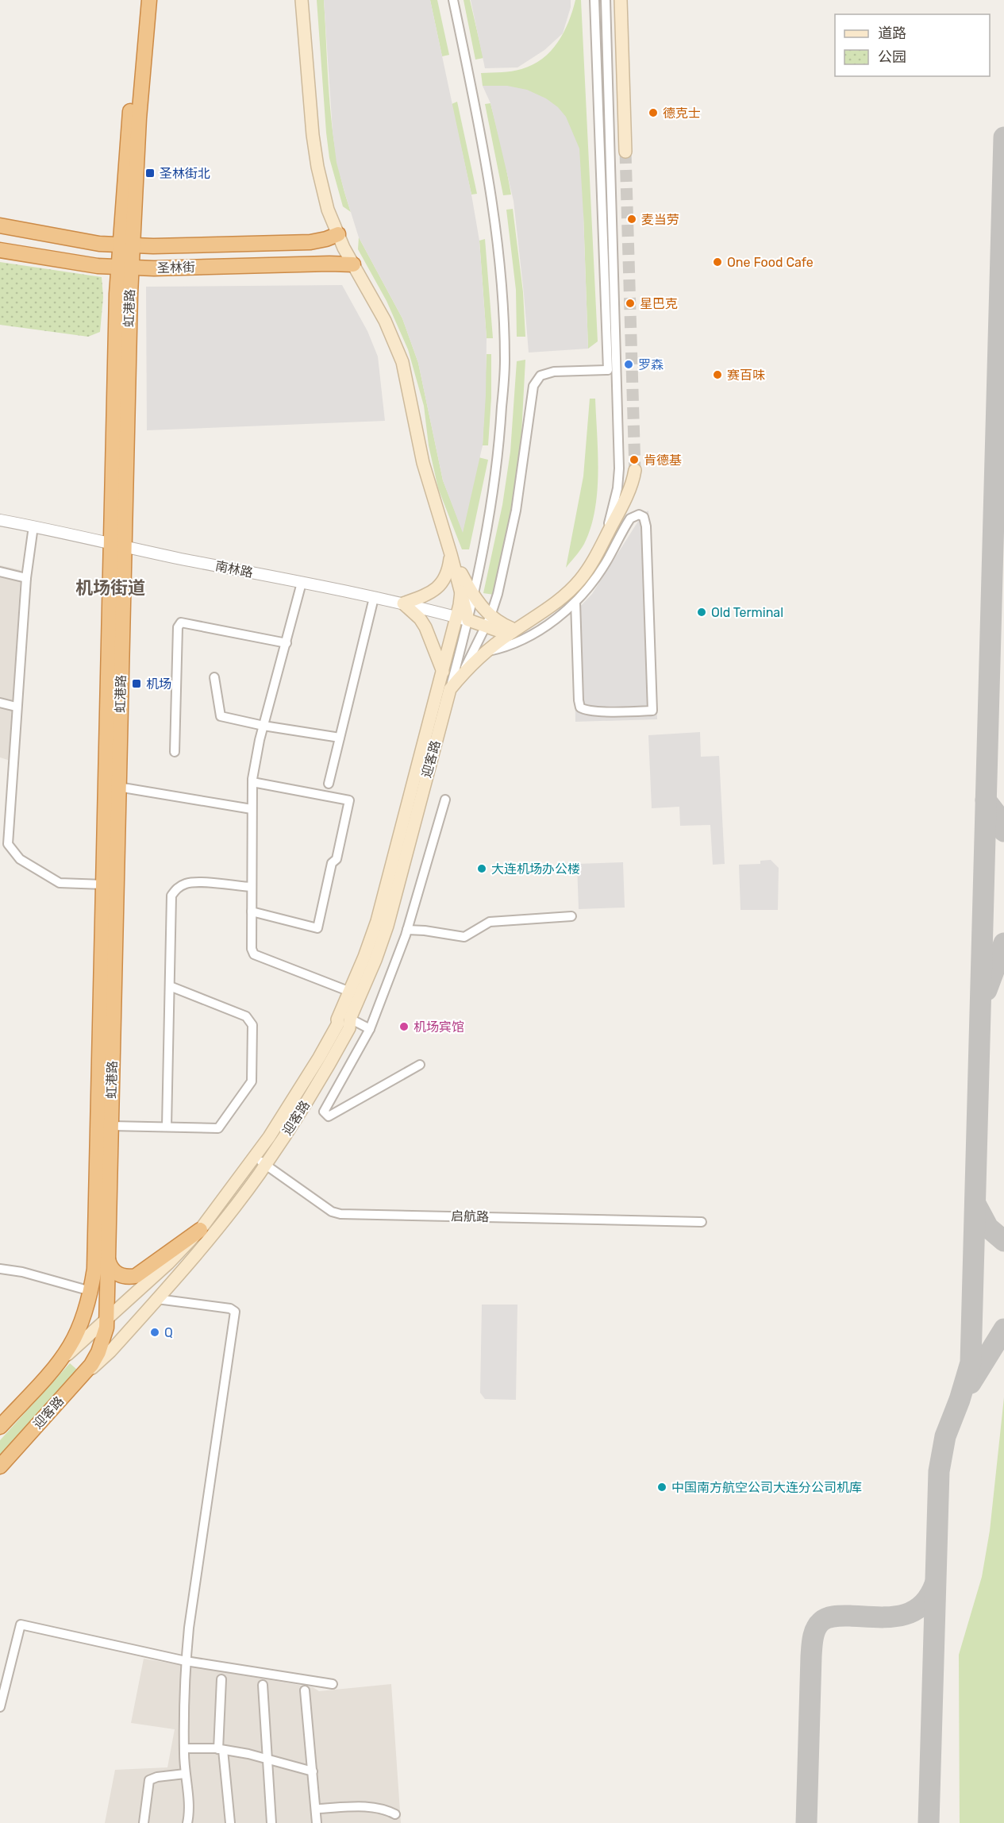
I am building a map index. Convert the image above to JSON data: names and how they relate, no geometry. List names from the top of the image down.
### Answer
{
  "streets": {
    "highway": ["圣林街", "虹港路", "迎客路"],
    "street": ["南林路", "启航路"]
  },
  "crossings": [
    ["圣林街", "虹港路"],
    ["虹港路", "南林路"],
    ["虹港路", "迎客路"],
    ["南林路", "迎客路"],
    ["迎客路", "启航路"]
  ],
  "districts": ["机场街道"],
  "places": {
    "other": [
      "德克士",
      "麦当劳",
      "One Food Cafe",
      "星巴克",
      "罗森",
      "赛百味",
      "肯德基",
      "Old Terminal",
      "大连机场办公楼",
      "机场宾馆",
      "Q",
      "中国南方航空公司大连分公司机库"
    ],
    "transit": ["圣林街北", "机场"]
  },
  "legend": ["道路", "公园"]
}
